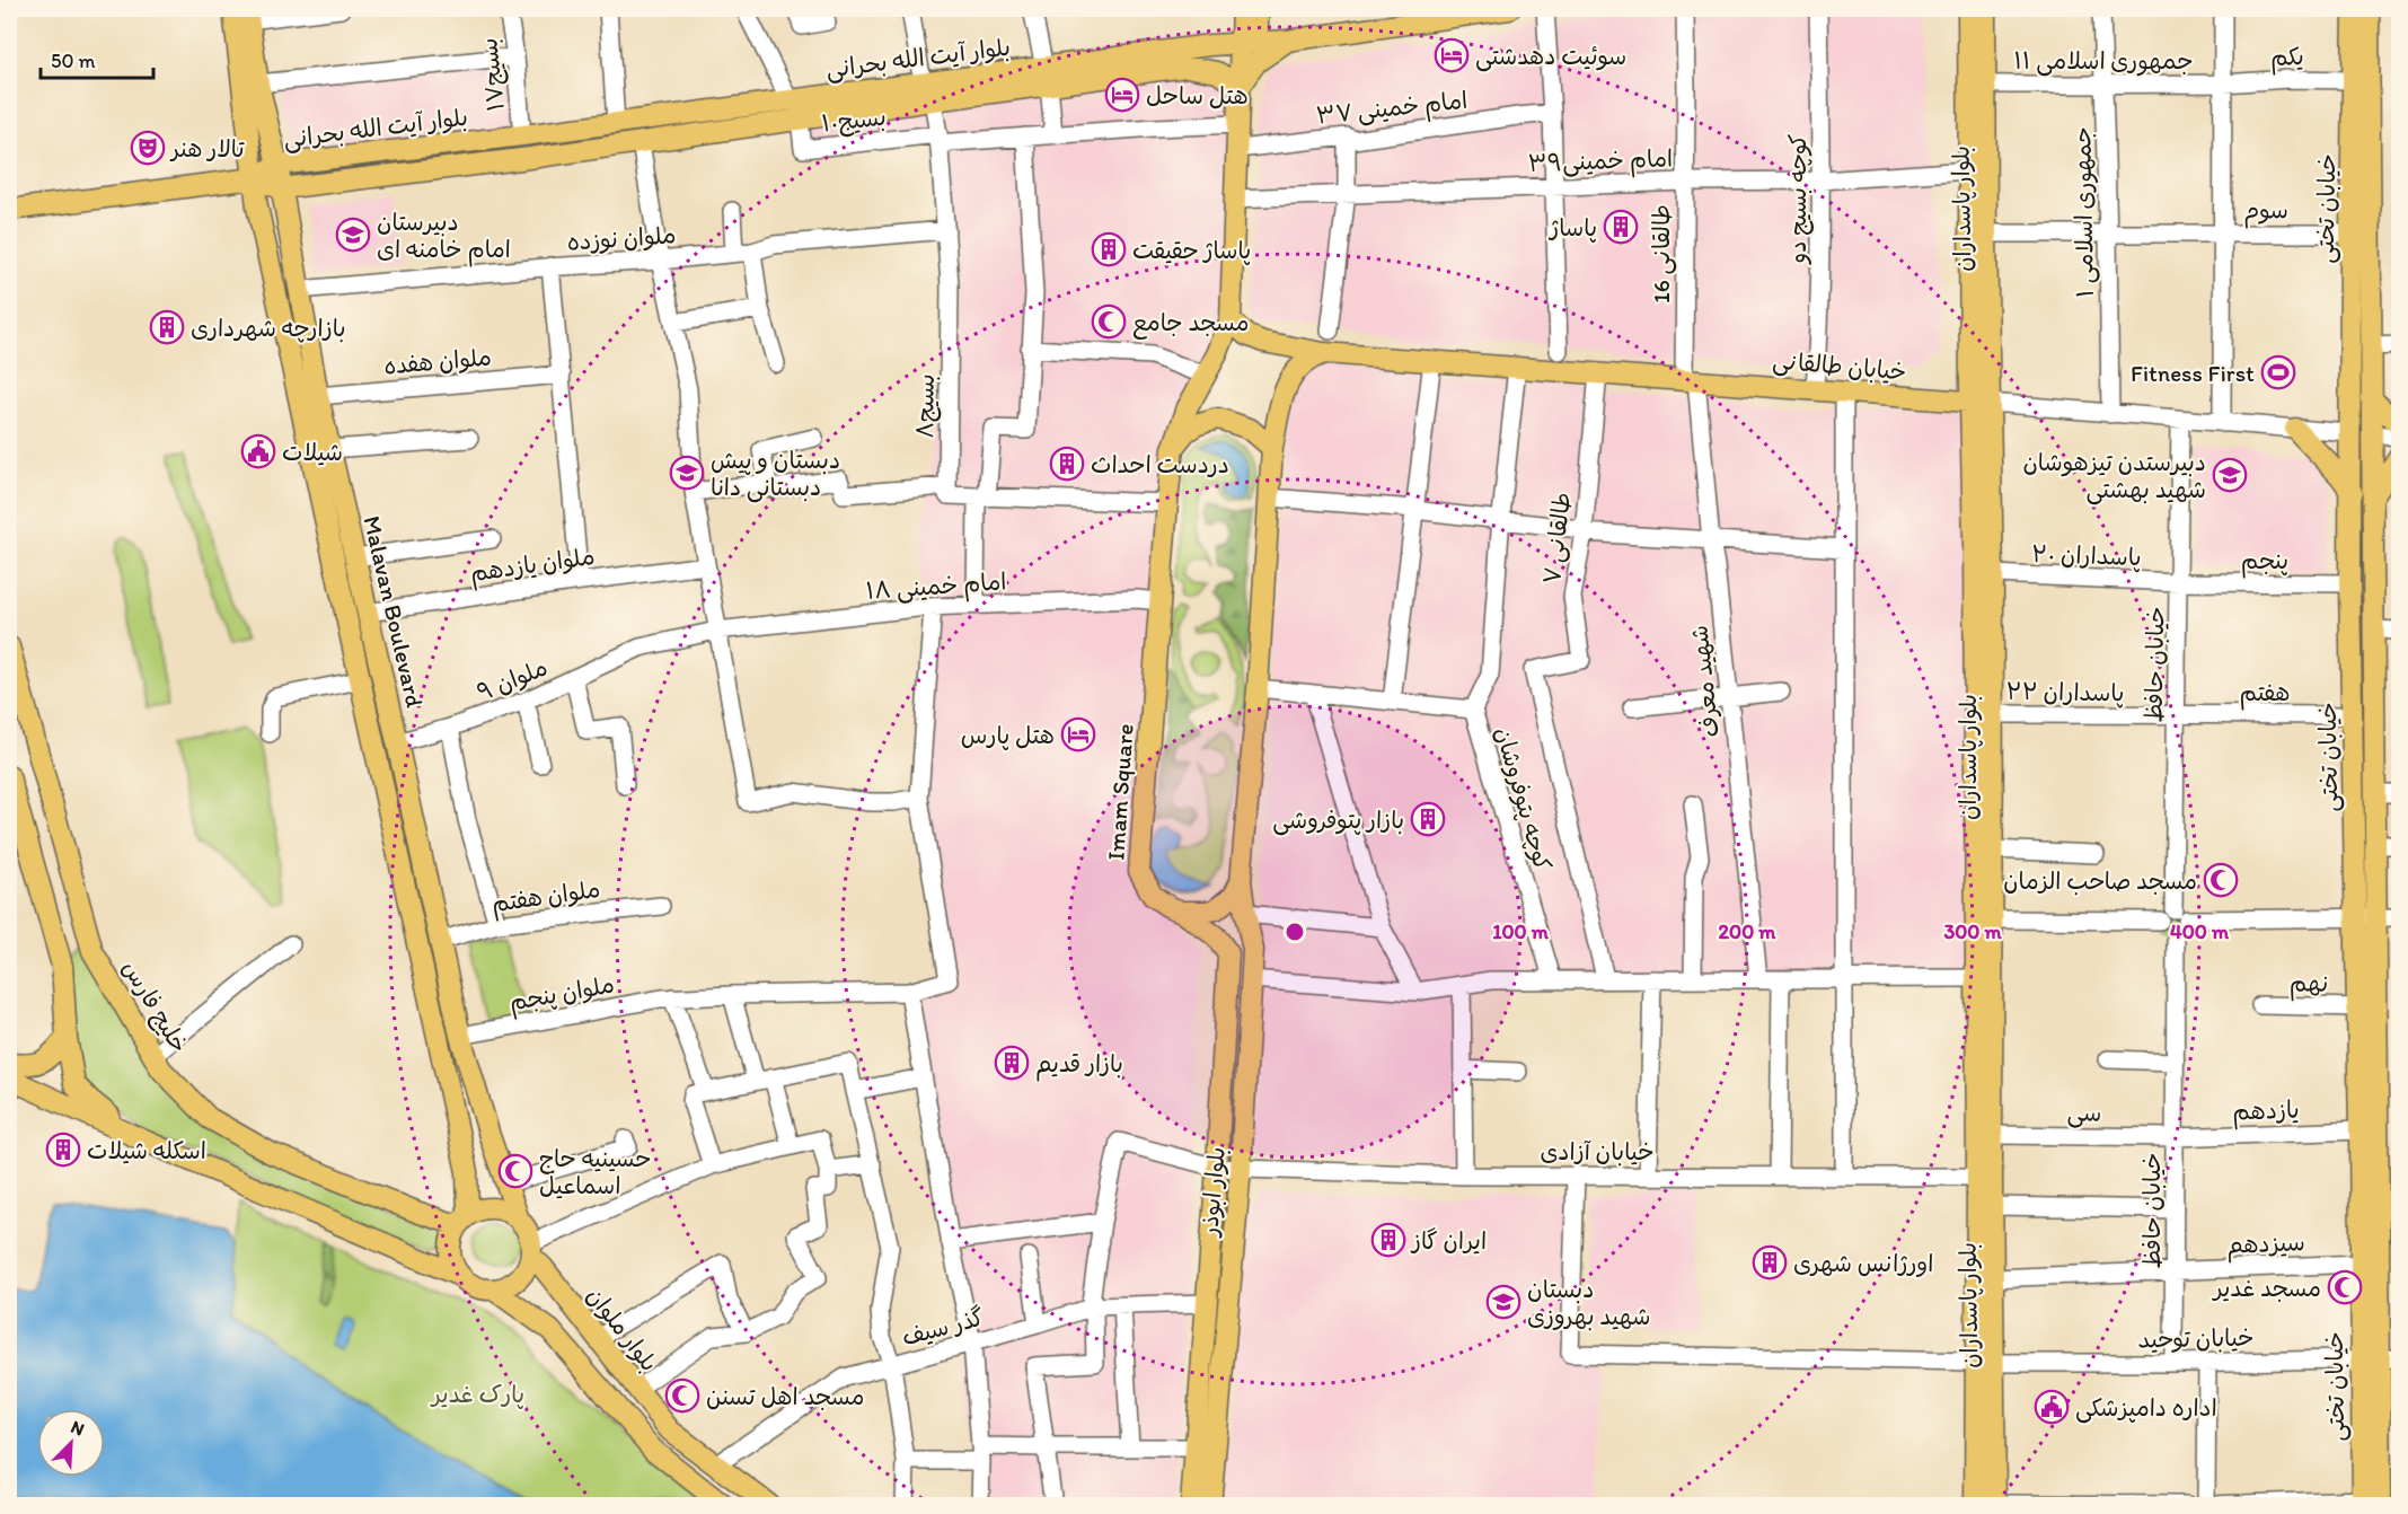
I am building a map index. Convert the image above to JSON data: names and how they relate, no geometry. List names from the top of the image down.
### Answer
{
  "streets": {
    "main road": [
      "بلوار آیت الله بحرانی",
      "بلوار پاسداران",
      "خیابان تختی",
      "خیابان طالقانی",
      "Malavan Boulevard",
      "Imam Square",
      "خلیج فارس",
      "بلوار ابوذر",
      "بلوار ملوان"
    ],
    "street": [
      "یکم",
      "جمهوری اسلامی ۱۱",
      "بسیج۱۷",
      "امام خمینی ۳۷",
      "بسیج۱۰",
      "امام خمینی۳۹",
      "کوچه بسیج دو",
      "سوم",
      "جمهوری اسلامی ۱",
      "ملوان نوزده",
      "طالقانی 16",
      "ملوان هفده",
      "بسیج۸",
      "طالقانی ۷",
      "پاسداران ۲۰",
      "پنجم",
      "ملوان یازدهم",
      "امام خمینی ۱۸",
      "خیابان حافظ",
      "ملوان ۹",
      "شهید معرف",
      "پاسداران ۲۲",
      "هفتم",
      "کوچه پتوفروشان",
      "ملوان هفتم",
      "نهم",
      "ملوان پنجم",
      "یازدهم",
      "سی",
      "خیابان آزادی",
      "سیزدهم",
      "گذر سیف",
      "خیابان توحید"
    ]
  },
  "crossings": [
    ["یکم", "جمهوری اسلامی ۱۱"],
    ["یکم", "خیابان تختی"],
    ["بلوار آیت الله بحرانی", "بسیج۱۷"],
    ["بلوار آیت الله بحرانی", "بسیج۱۰"],
    ["بلوار آیت الله بحرانی", "بسیج۸"],
    ["بلوار آیت الله بحرانی", "Malavan Boulevard"],
    ["جمهوری اسلامی ۱۱", "بلوار پاسداران"],
    ["جمهوری اسلامی ۱۱", "جمهوری اسلامی ۱"],
    ["بسیج۱۰", "بسیج۸"],
    ["امام خمینی۳۹", "کوچه بسیج دو"],
    ["امام خمینی۳۹", "بلوار پاسداران"],
    ["امام خمینی۳۹", "طالقانی 16"],
    ["کوچه بسیج دو", "خیابان طالقانی"],
    ["بلوار پاسداران", "سوم"],
    ["بلوار پاسداران", "خیابان طالقانی"],
    ["بلوار پاسداران", "پاسداران ۲۰"],
    ["بلوار پاسداران", "پاسداران ۲۲"],
    ["بلوار پاسداران", "سی"],
    ["بلوار پاسداران", "خیابان آزادی"],
    ["بلوار پاسداران", "سیزدهم"],
    ["بلوار پاسداران", "خیابان توحید"],
    ["خیابان تختی", "سوم"],
    ["خیابان تختی", "خیابان طالقانی"],
    ["خیابان تختی", "پنجم"],
    ["خیابان تختی", "هفتم"],
    ["خیابان تختی", "نهم"],
    ["خیابان تختی", "یازدهم"],
    ["خیابان تختی", "سیزدهم"],
    ["خیابان تختی", "خیابان توحید"],
    ["سوم", "جمهوری اسلامی ۱"],
    ["جمهوری اسلامی ۱", "خیابان طالقانی"],
    ["ملوان نوزده", "بسیج۸"],
    ["ملوان نوزده", "Malavan Boulevard"],
    ["طالقانی 16", "خیابان طالقانی"],
    ["طالقانی 16", "شهید معرف"],
    ["ملوان هفده", "Malavan Boulevard"],
    ["خیابان طالقانی", "طالقانی ۷"],
    ["خیابان طالقانی", "خیابان حافظ"],
    ["خیابان طالقانی", "شهید معرف"],
    ["خیابان طالقانی", "Imam Square"],
    ["پاسداران ۲۰", "پنجم"],
    ["پاسداران ۲۰", "خیابان حافظ"],
    ["پنجم", "خیابان حافظ"],
    ["ملوان یازدهم", "Malavan Boulevard"],
    ["امام خمینی ۱۸", "ملوان ۹"],
    ["امام خمینی ۱۸", "Imam Square"],
    ["Malavan Boulevard", "ملوان ۹"],
    ["Malavan Boulevard", "ملوان هفتم"],
    ["Malavan Boulevard", "ملوان پنجم"],
    ["Malavan Boulevard", "خلیج فارس"],
    ["Malavan Boulevard", "بلوار ملوان"],
    ["خیابان حافظ", "پاسداران ۲۲"],
    ["خیابان حافظ", "هفتم"],
    ["خیابان حافظ", "یازدهم"],
    ["خیابان حافظ", "سی"],
    ["خیابان حافظ", "سیزدهم"],
    ["خیابان حافظ", "خیابان توحید"],
    ["پاسداران ۲۲", "هفتم"],
    ["خلیج فارس", "بلوار ملوان"],
    ["یازدهم", "سی"],
    ["خیابان آزادی", "بلوار ابوذر"],
    ["خیابان آزادی", "خیابان توحید"],
    ["بلوار ابوذر", "گذر سیف"],
    ["گذر سیف", "بلوار ملوان"]
  ],
  "parks": ["پارک غدیر"],
  "places": {
    "hotel": ["سوئیت دهدشتی", "هتل ساحل", "هتل پارس"],
    "theatre": ["تالار هنر"],
    "building": [
      "پاساژ",
      "پاساژ حقیقت",
      "بازارچه شهرداری",
      "دردست احداث",
      "بازار پتوفروشی",
      "بازار قدیم",
      "اسکله شیلات",
      "ایران گاز",
      "اورژانس شهری"
    ],
    "school or university": [
      "دبیرستان امام خامنه ای",
      "دبستان و پیش دبستانی دانا",
      "دبیرستدن تیزهوشان شهید بهشتی",
      "دبستان شهید بهروزی"
    ],
    "mosque": [
      "مسجد جامع",
      "مسجد صاحب الزمان",
      "حسینیه حاج اسماعیل",
      "مسجد غدیر",
      "مسجد اهل تسنن"
    ],
    "sports": ["Fitness First"],
    "public building": ["شیلات", "اداره دامپزشکی"]
  },
  "scale_bar": "50 m",
  "north": "top right",
  "rings": [
    "100 m",
    "200 m",
    "300 m",
    "400 m"
  ]
}
